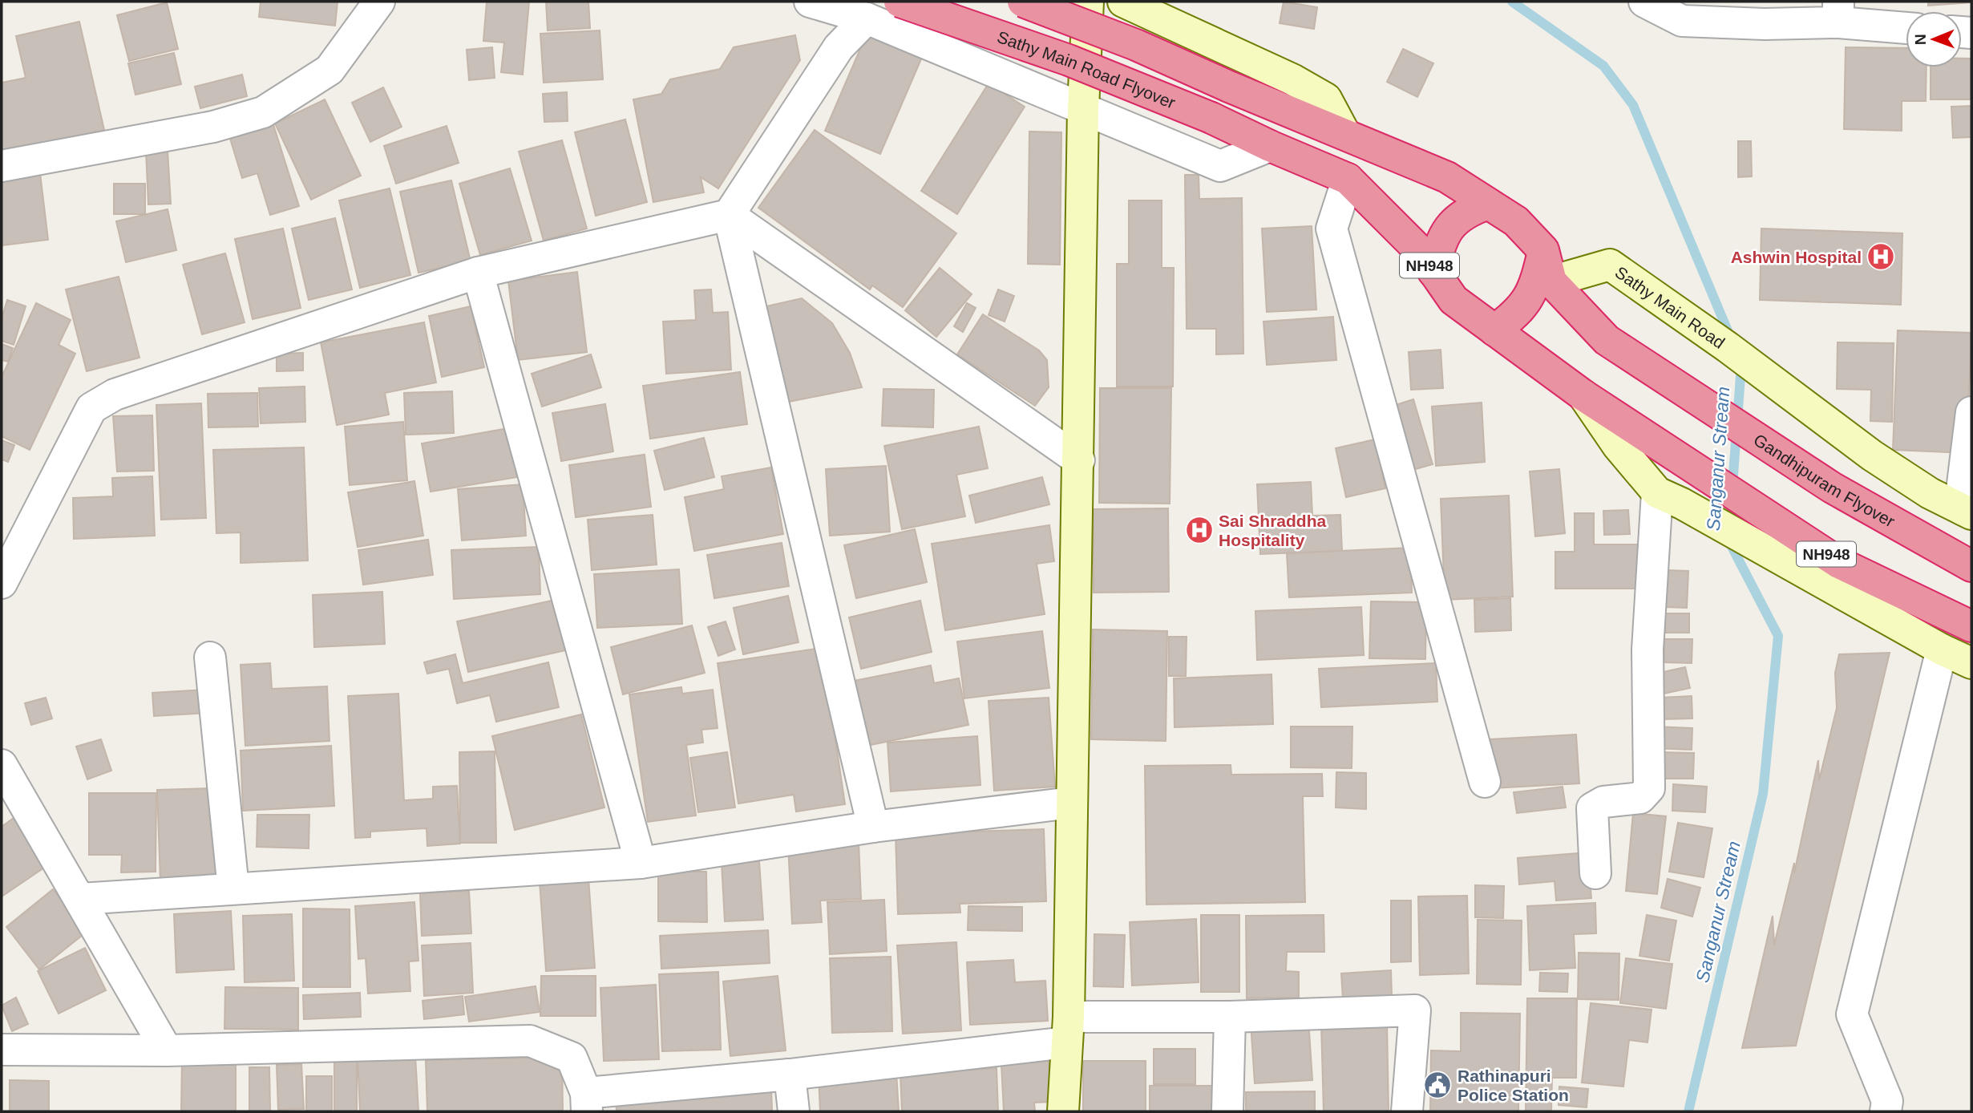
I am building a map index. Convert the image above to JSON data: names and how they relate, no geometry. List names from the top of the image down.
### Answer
{
  "streets": {
    "highway": ["Sathy Main Road Flyover", "NH948", "Gandhipuram Flyover"],
    "street": ["Sathy Main Road"]
  },
  "crossings": [
    ["Sathy Main Road Flyover", "NH948"],
    ["Sathy Main Road", "Gandhipuram Flyover"]
  ],
  "water": ["Sanganur Stream"],
  "places": {
    "hospital": ["Ashwin Hospital", "Sai Shraddha Hospitality"],
    "public building": ["Rathinapuri Police Station"]
  },
  "north": "left"
}
